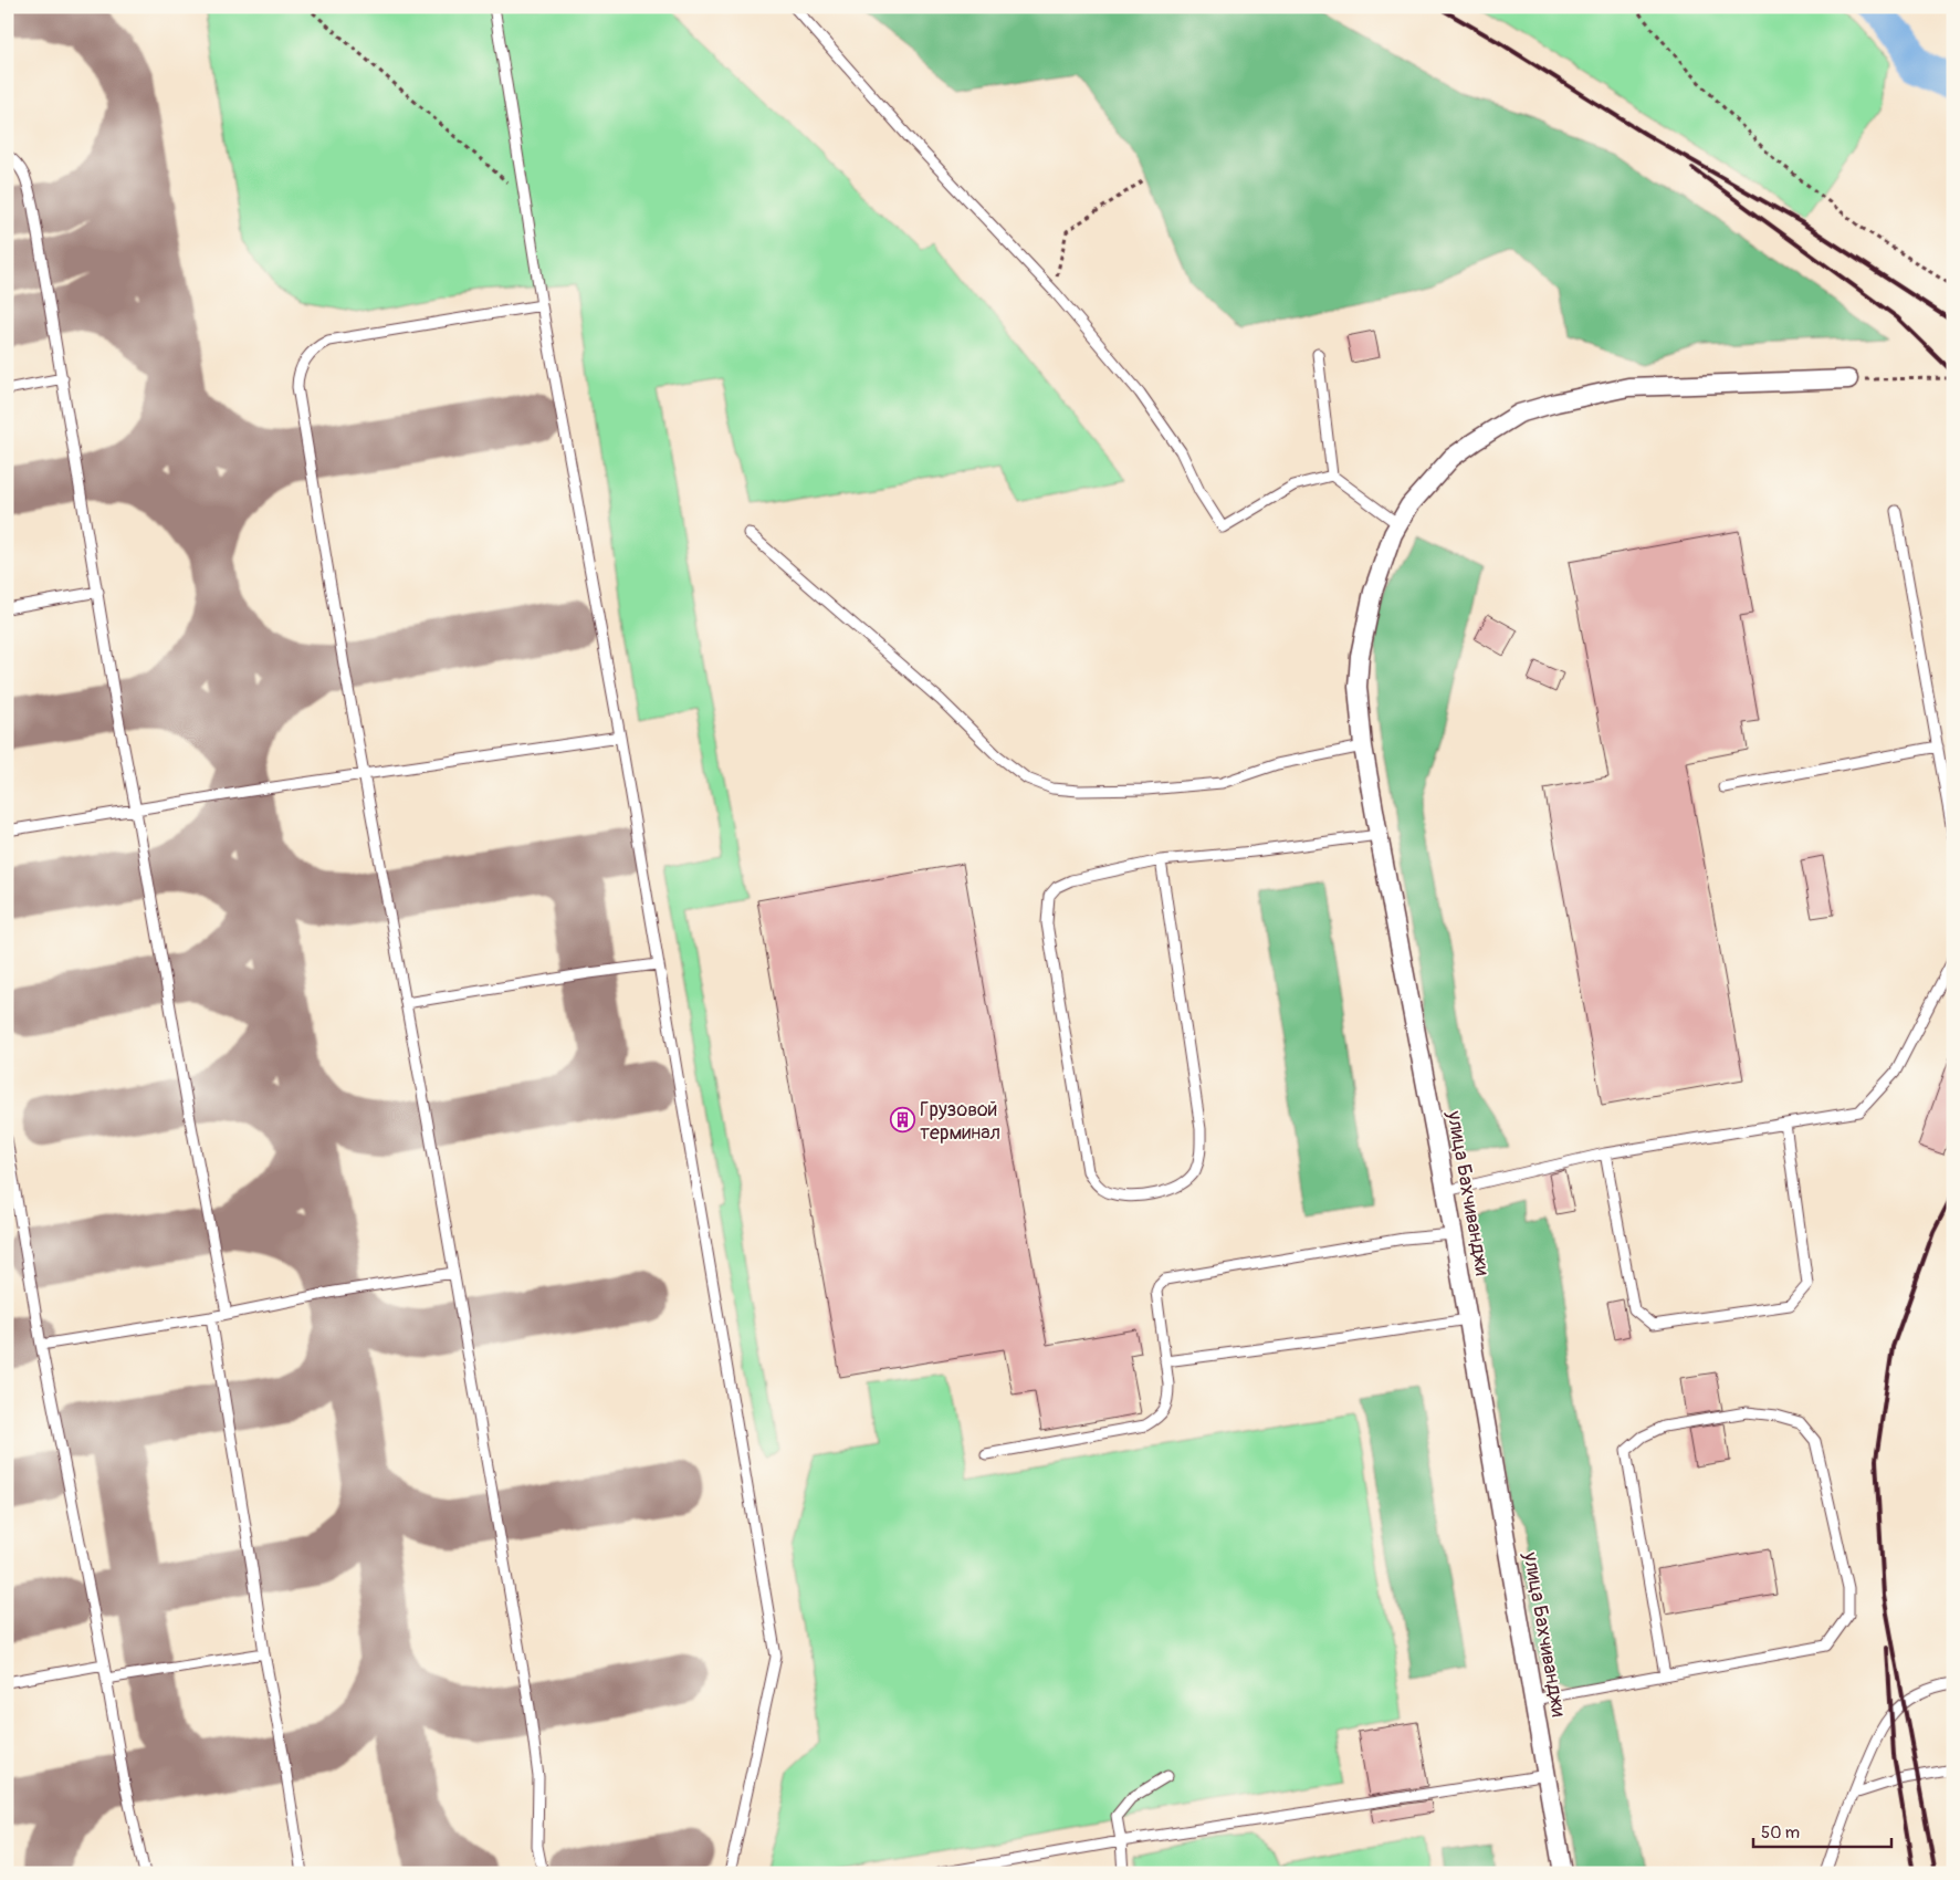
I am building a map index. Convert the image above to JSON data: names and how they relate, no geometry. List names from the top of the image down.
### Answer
{
  "streets": {
    "street": ["улица Бахчиванджи"]
  },
  "places": {
    "building": ["Грузовой терминал"]
  },
  "scale_bar": "50 m"
}
